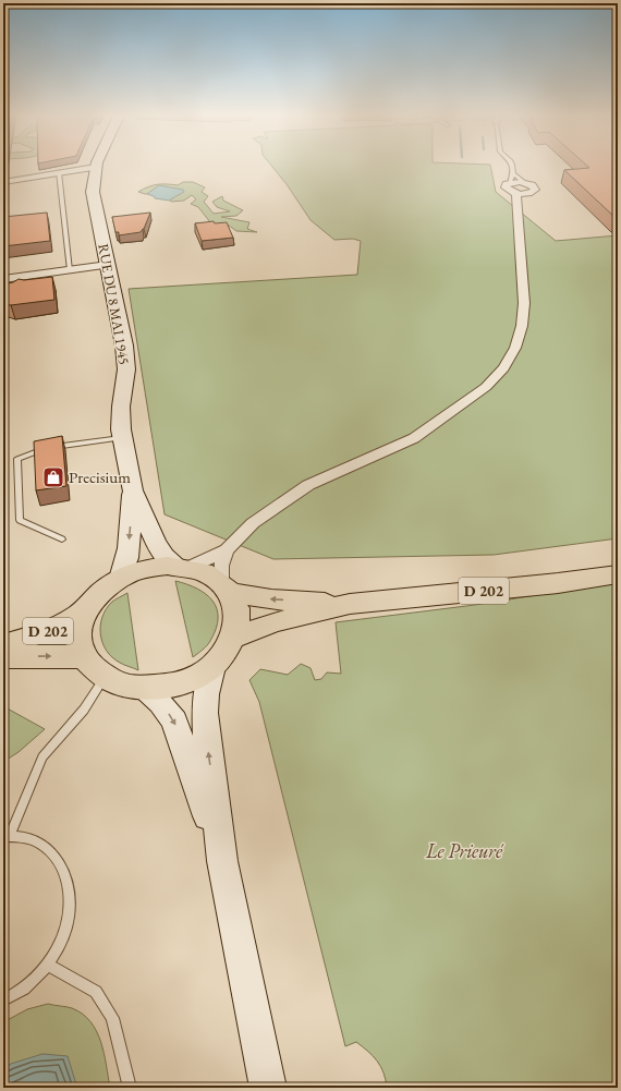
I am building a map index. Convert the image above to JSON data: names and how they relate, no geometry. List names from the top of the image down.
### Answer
{
  "streets": {
    "main road": ["RUE DU 8 MAI 1945", "D 202"]
  },
  "parks": ["Le Prieuré"],
  "places": {
    "shop": ["Precisium"]
  }
}
